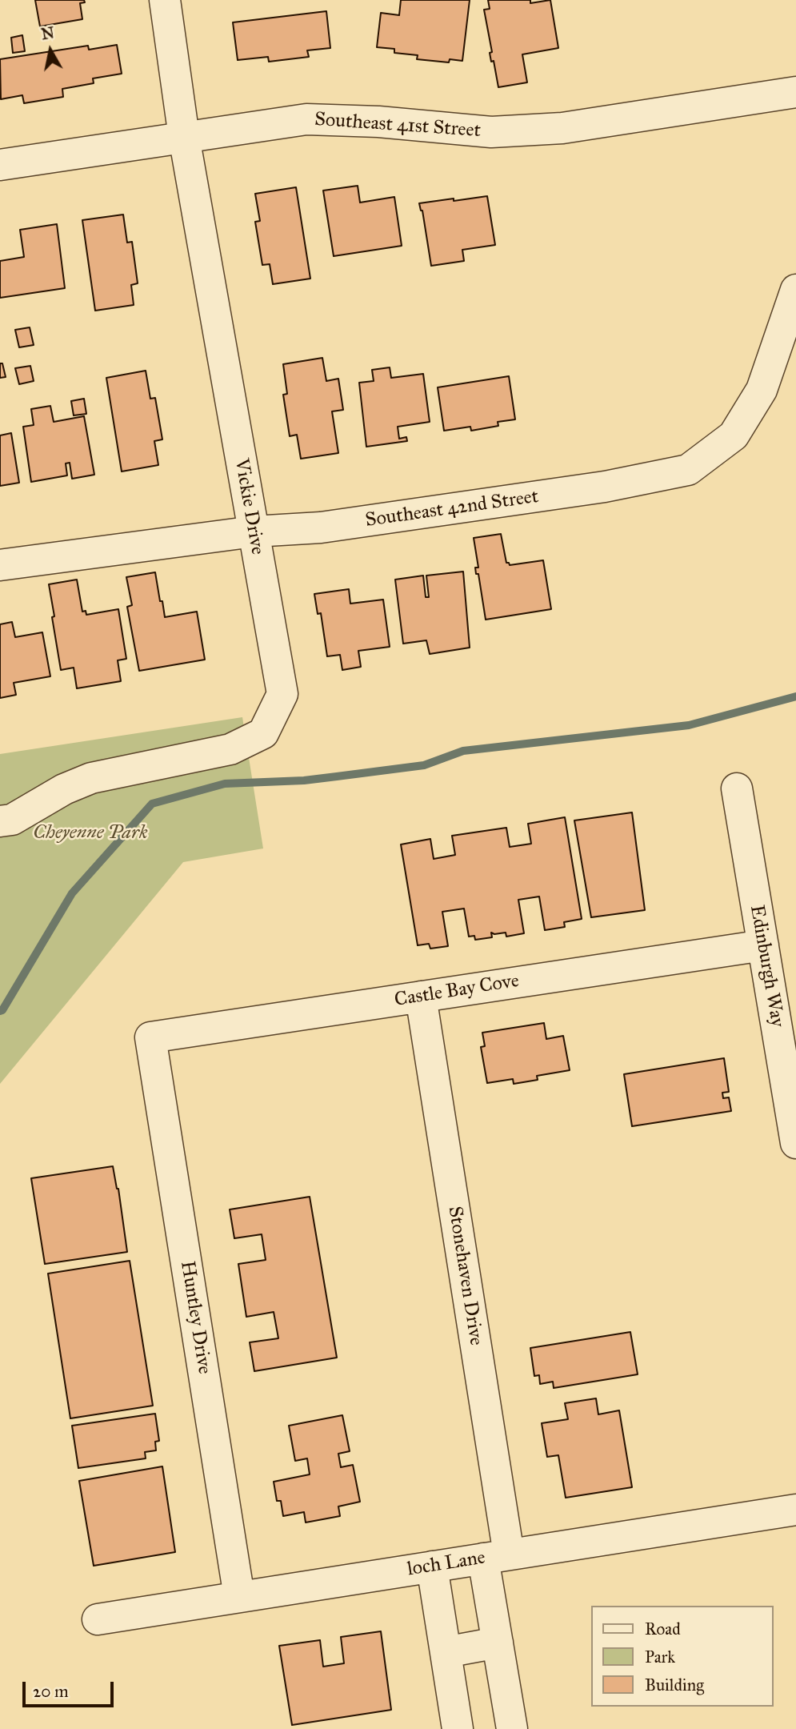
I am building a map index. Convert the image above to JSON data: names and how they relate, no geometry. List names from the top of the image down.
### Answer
{
  "streets": {
    "street": [
      "Southeast 41st Street",
      "Vickie Drive",
      "Southeast 42nd Street",
      "Edinburgh Way",
      "Castle Bay Cove",
      "Stonehaven Drive",
      "Huntley Drive",
      "loch Lane"
    ]
  },
  "crossings": [
    ["Southeast 41st Street", "Vickie Drive"],
    ["Vickie Drive", "Southeast 42nd Street"],
    ["Edinburgh Way", "Castle Bay Cove"],
    ["Castle Bay Cove", "Stonehaven Drive"],
    ["Castle Bay Cove", "Huntley Drive"],
    ["Stonehaven Drive", "loch Lane"],
    ["Huntley Drive", "loch Lane"]
  ],
  "parks": ["Cheyenne Park"],
  "legend": ["Road", "Park", "Building"],
  "scale_bar": "20 m",
  "north": "top"
}
